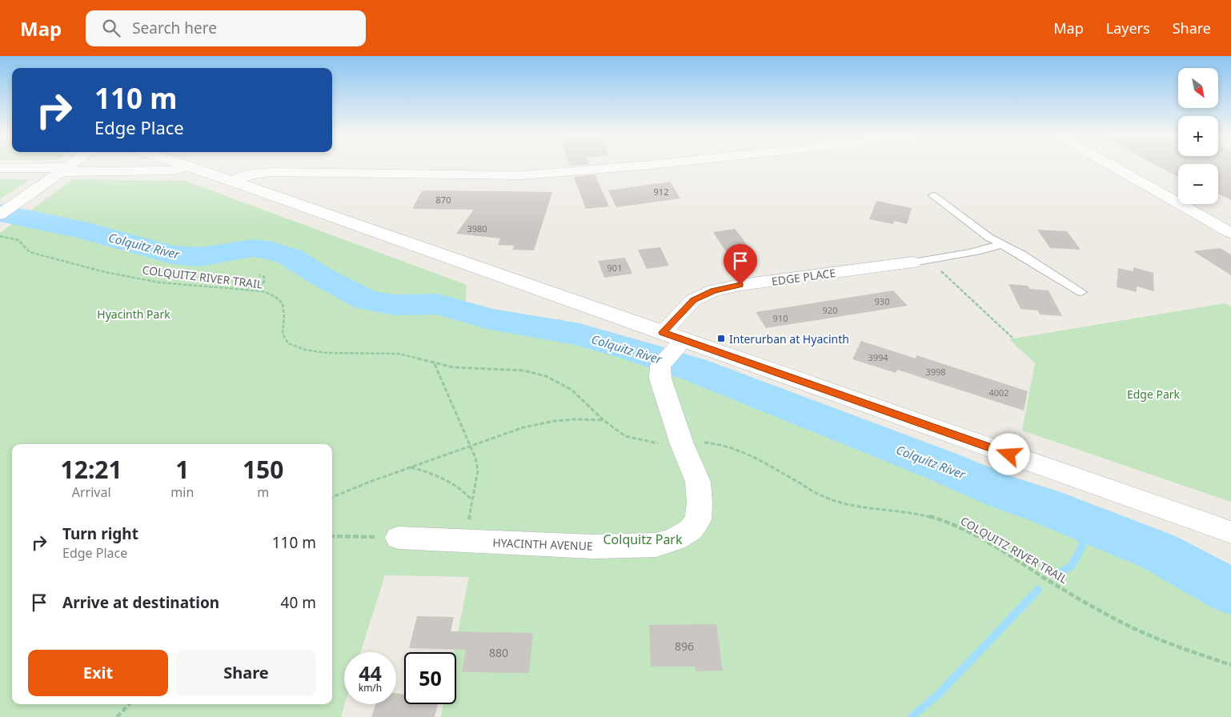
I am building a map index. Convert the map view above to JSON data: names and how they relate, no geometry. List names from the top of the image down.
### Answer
{
  "streets": {
    "street": ["EDGE PLACE", "HYACINTH AVENUE"],
    "path": ["COLQUITZ RIVER TRAIL"]
  },
  "crossings": [
    ["COLQUITZ RIVER TRAIL", "HYACINTH AVENUE"]
  ],
  "water": ["Colquitz River"],
  "parks": ["Hyacinth Park", "Edge Park", "Colquitz Park"],
  "places": {
    "transit": ["Interurban at Hyacinth"]
  },
  "house_numbers": [
    "912",
    "870",
    "3980",
    "901",
    "930",
    "920",
    "910",
    "3994",
    "3998",
    "4002",
    "896",
    "880"
  ],
  "north": "bottom right",
  "page": {
    "header": "Map",
    "search": "Search here",
    "nav": ["Map", "Layers", "Share"],
    "map_buttons": ["+", "−"],
    "turn": ["110 m", "Edge Place"],
    "eta": [
      "12:21",
      "Arrival",
      "1",
      "min",
      "150",
      "m"
    ],
    "list": [
      {
        "name": "Turn right",
        "note": "Edge Place",
        "value": "110 m"
      },
      {
        "name": "Arrive at destination",
        "value": "40 m"
      }
    ],
    "buttons": ["Exit", "Share"],
    "speed": "44 km/h",
    "limit": "50"
  }
}
